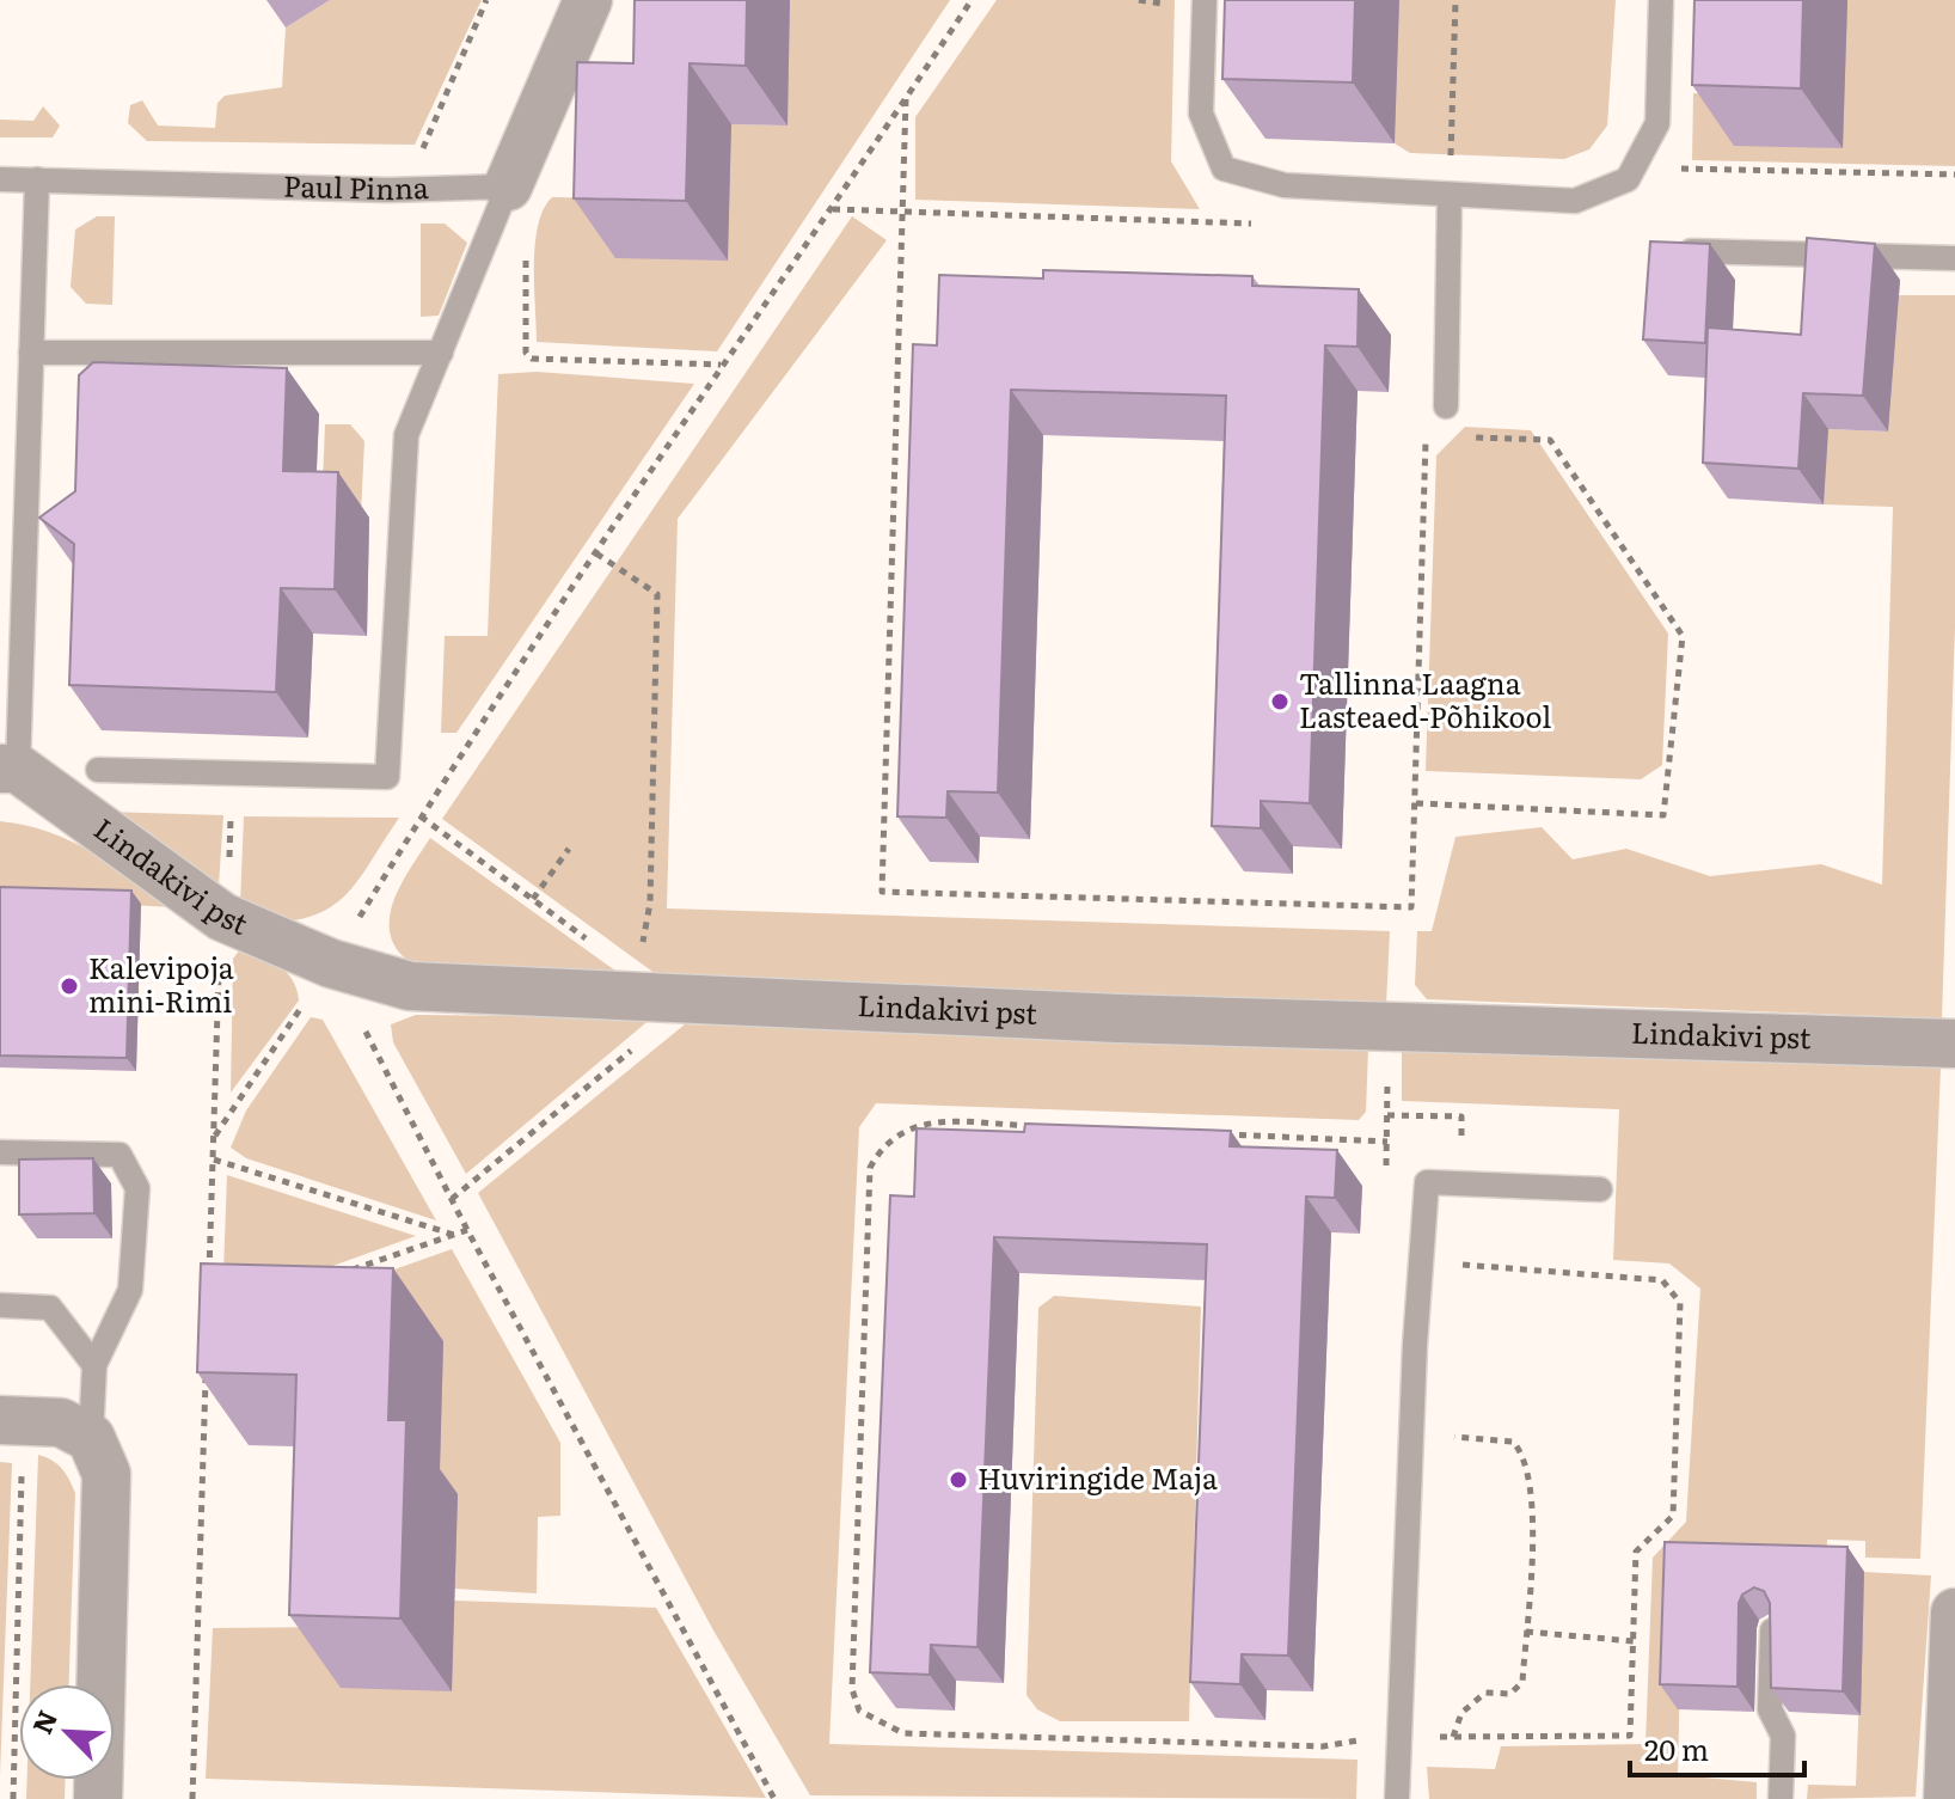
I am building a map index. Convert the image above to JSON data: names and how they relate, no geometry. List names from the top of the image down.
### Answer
{
  "streets": {
    "street": ["Lindakivi pst"],
    "lane": ["Paul Pinna"]
  },
  "places": ["Tallinna Laagna Lasteaed-Põhikool", "Kalevipoja mini-Rimi", "Huviringide Maja"],
  "scale_bar": "20 m",
  "north": "top left"
}
